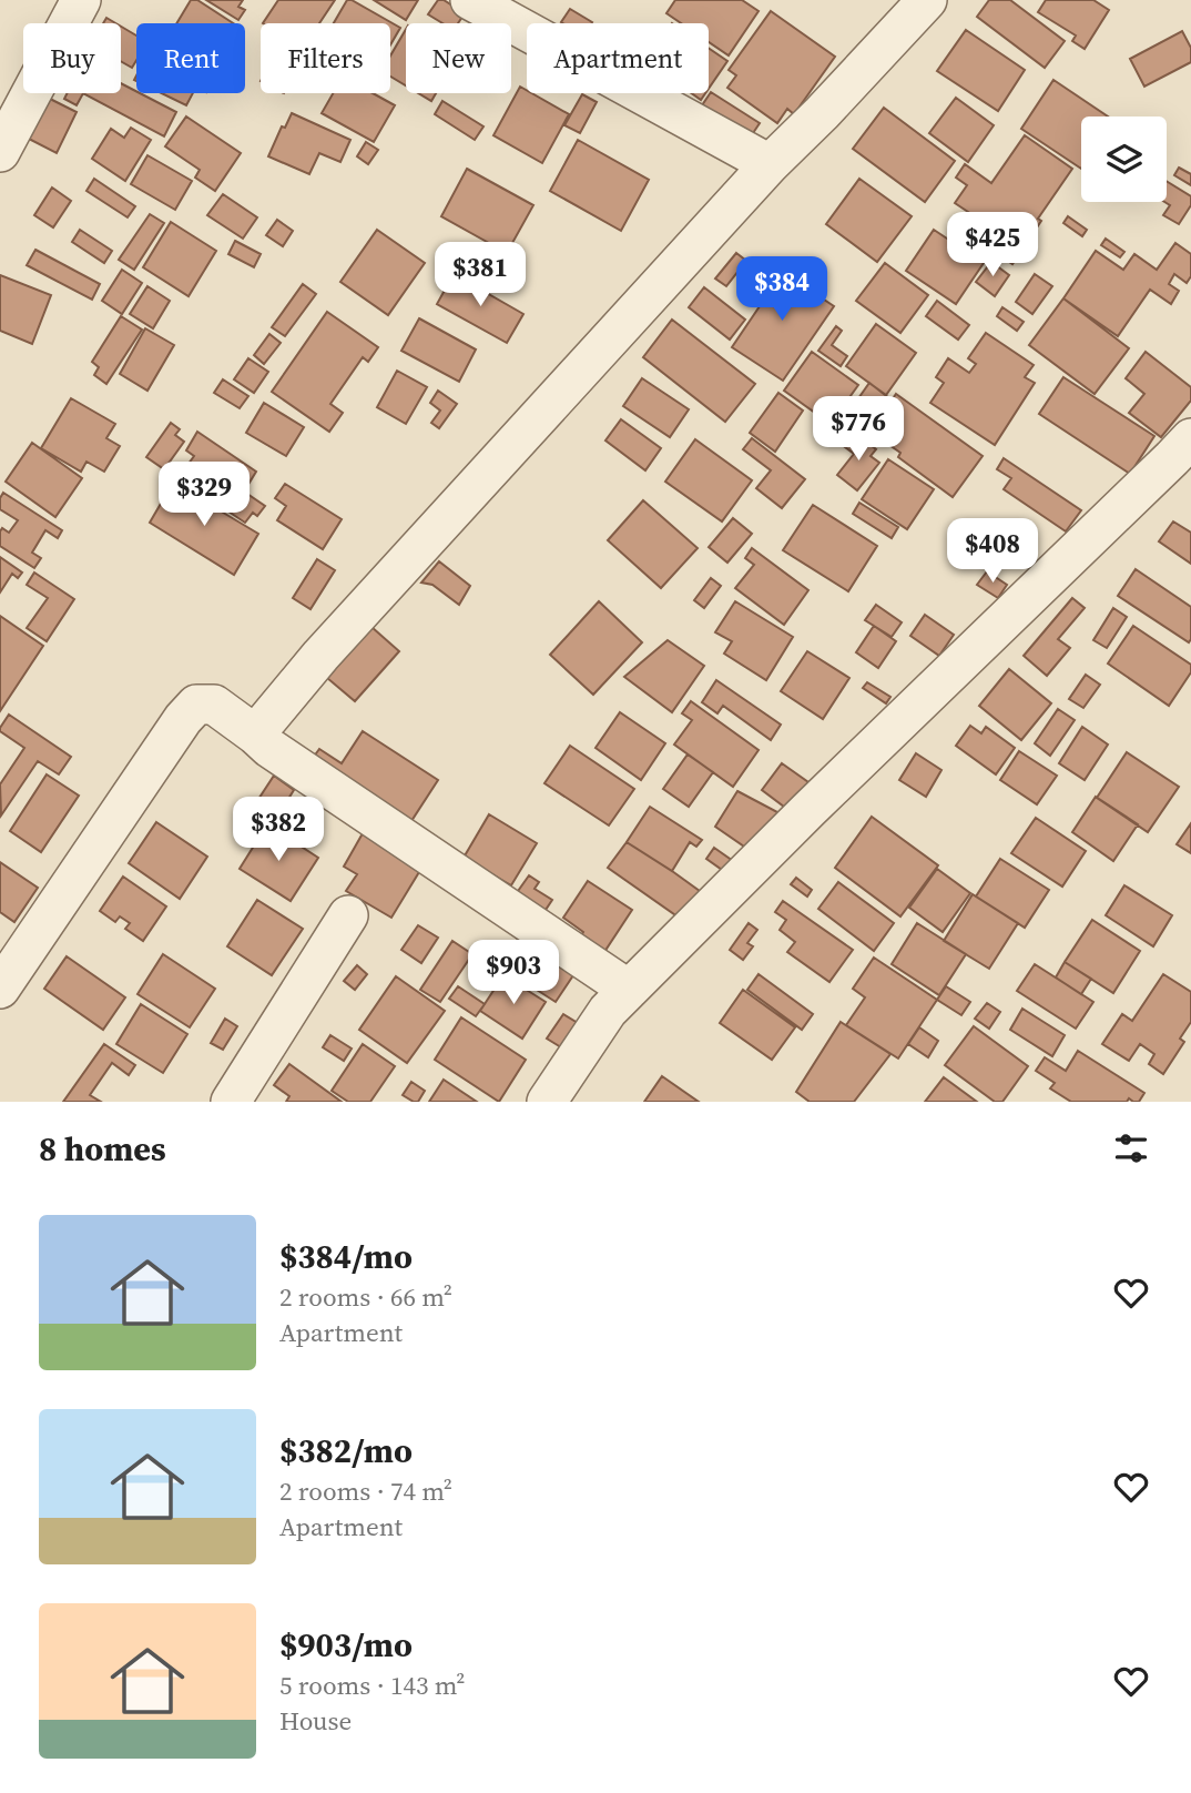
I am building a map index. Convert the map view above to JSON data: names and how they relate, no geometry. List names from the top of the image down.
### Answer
{
  "page": {
    "chip": [
      "Buy",
      "Rent",
      "Filters",
      "New",
      "Apartment"
    ],
    "price": [
      "$425",
      "$381",
      "$384",
      "$776",
      "$329",
      "$408",
      "$382",
      "$903"
    ],
    "heading": "8 homes",
    "list": [
      {
        "name": "$384/mo",
        "note": "2 rooms · 66 m² · Apartment"
      },
      {
        "name": "$382/mo",
        "note": "2 rooms · 74 m² · Apartment"
      },
      {
        "name": "$903/mo",
        "note": "5 rooms · 143 m² · House"
      }
    ]
  }
}
